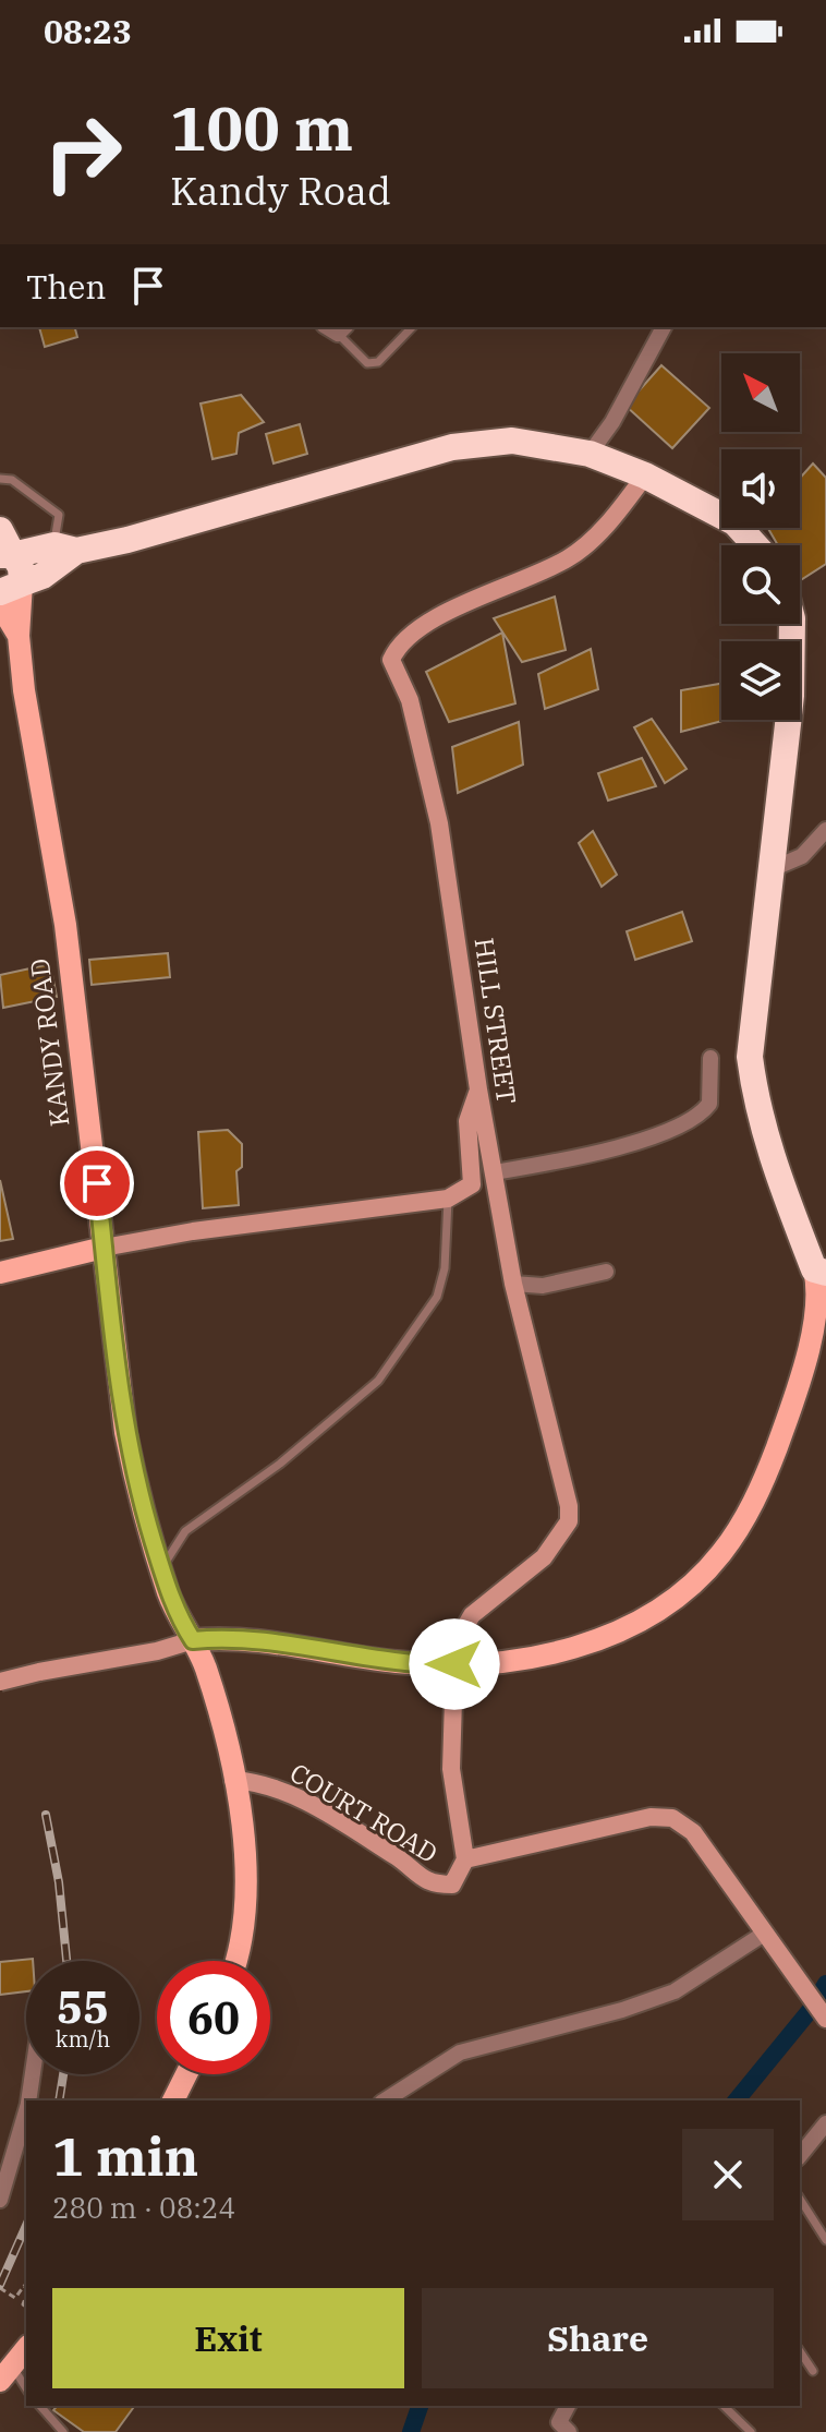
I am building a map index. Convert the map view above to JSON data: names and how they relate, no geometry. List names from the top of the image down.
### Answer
{
  "streets": {
    "main road": ["KANDY ROAD"],
    "street": ["HILL STREET", "COURT ROAD"]
  },
  "crossings": [
    ["HILL STREET", "COURT ROAD"],
    ["KANDY ROAD", "COURT ROAD"]
  ],
  "north": "top left",
  "page": {
    "status": "08:23",
    "turn": ["100 m", "Kandy Road"],
    "then": "Then",
    "speed": "55 km/h",
    "limit": "60",
    "heading": ["1 min", "280 m · 08:24"],
    "buttons": ["Exit", "Share"]
  }
}
